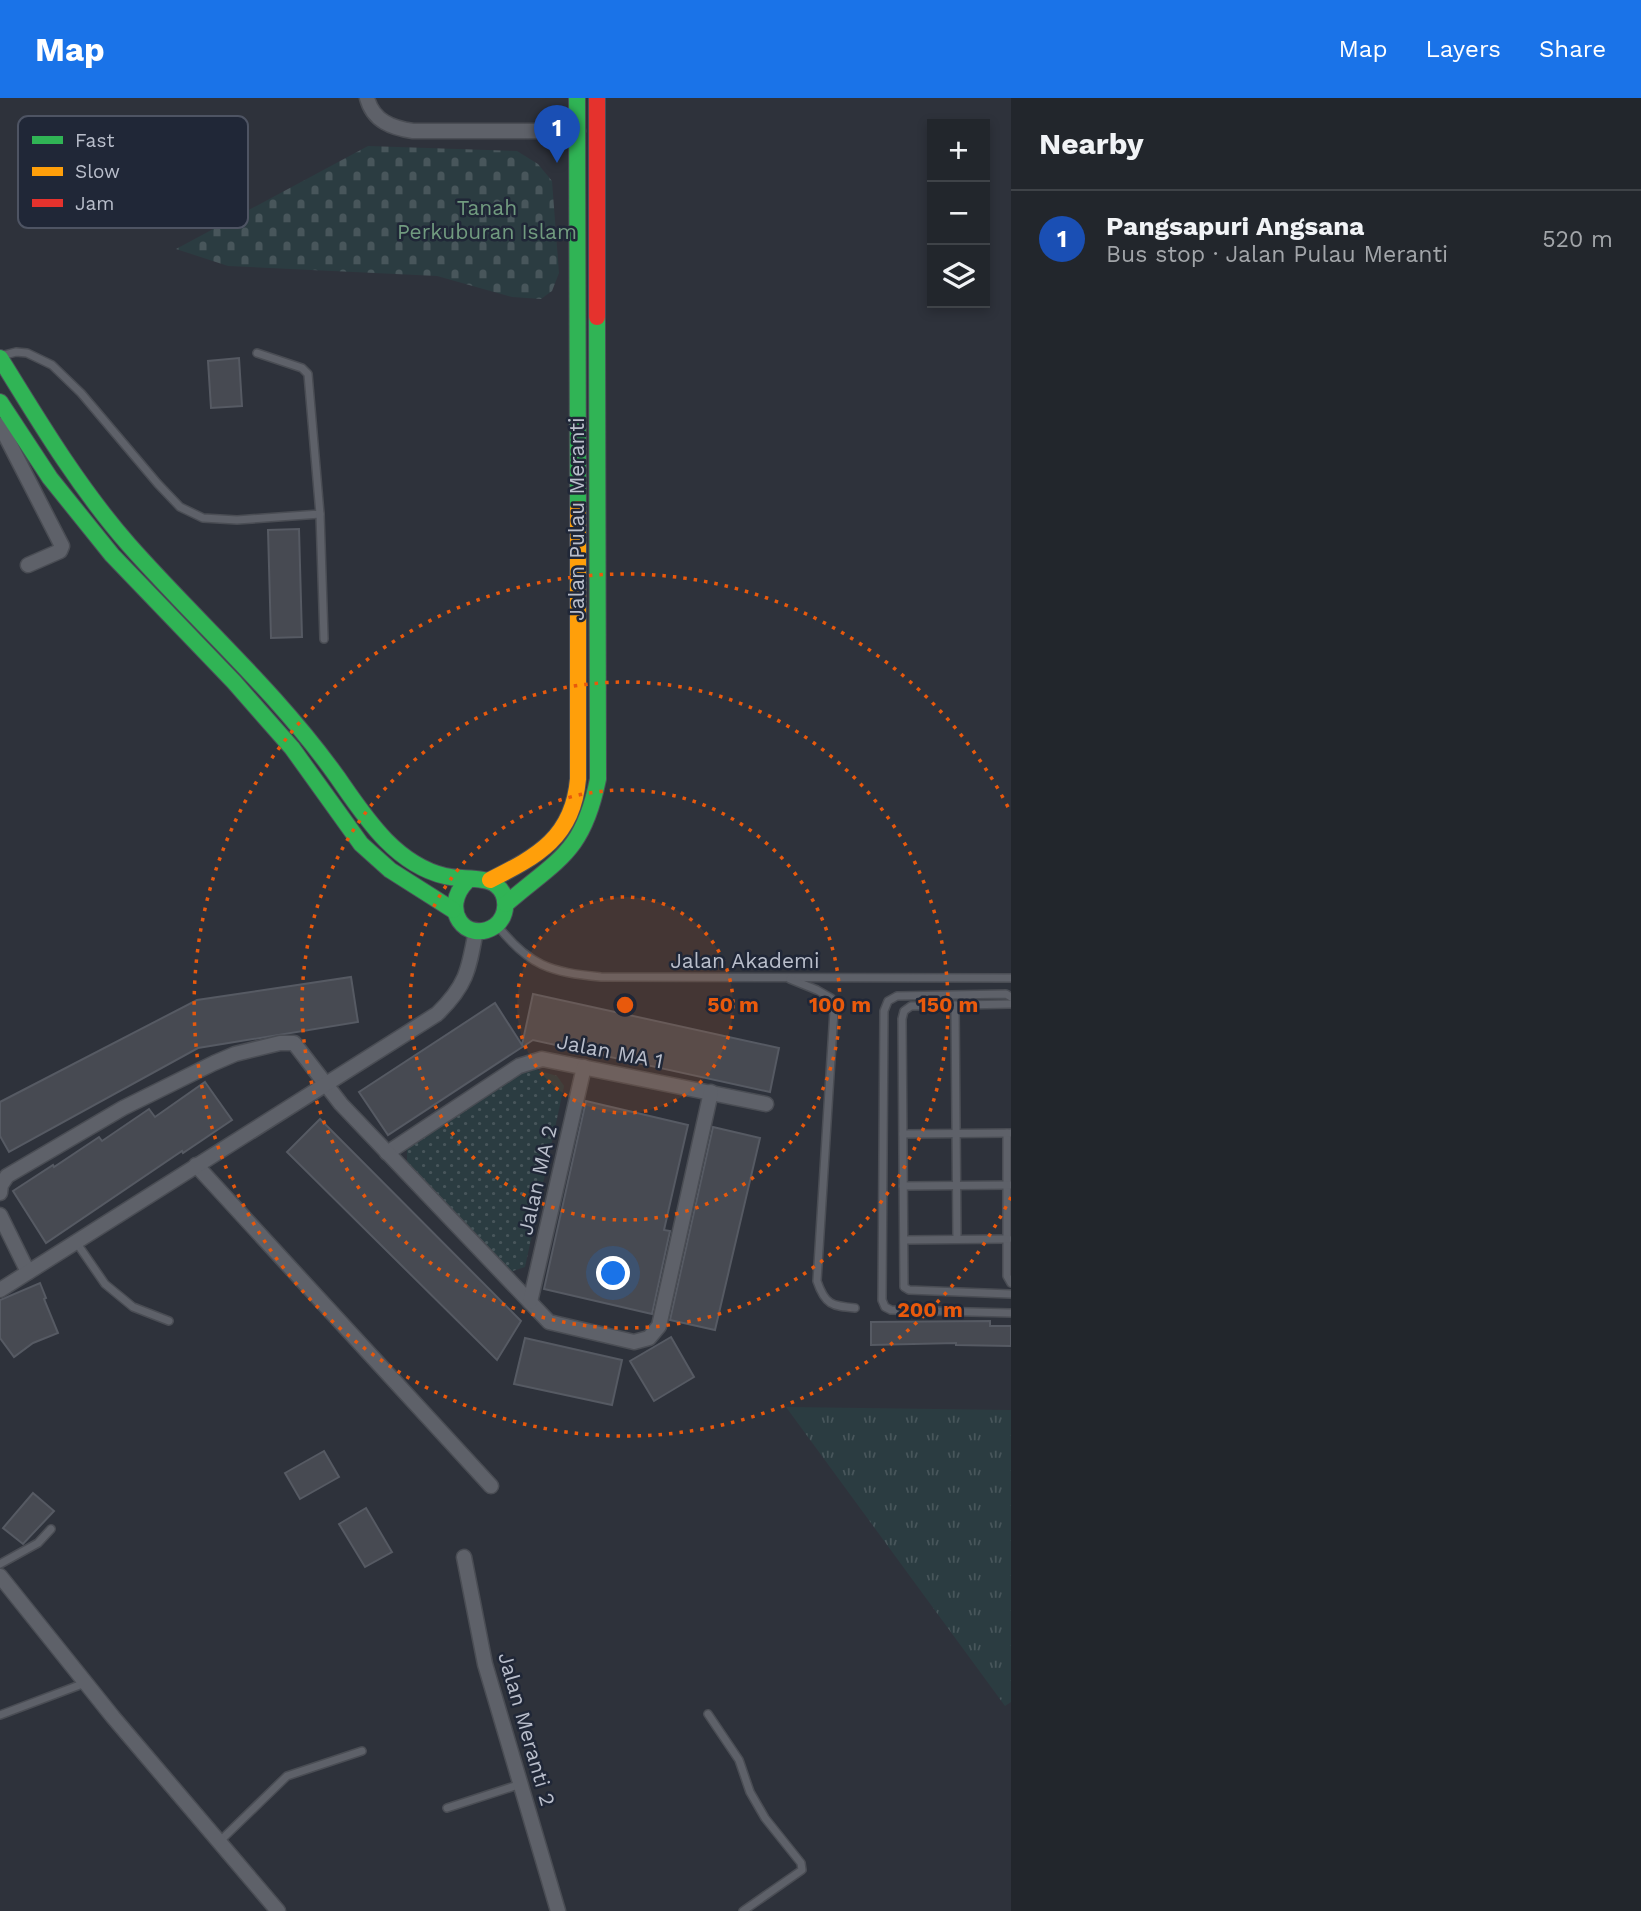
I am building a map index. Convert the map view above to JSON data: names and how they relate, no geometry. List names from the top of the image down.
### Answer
{
  "streets": {
    "main road": ["Jalan Pulau Meranti"],
    "street": ["Jalan MA 1", "Jalan MA 2", "Jalan Meranti 2"],
    "lane": ["Jalan Akademi"]
  },
  "crossings": [
    ["Jalan Pulau Meranti", "Jalan Akademi"],
    ["Jalan MA 1", "Jalan MA 2"]
  ],
  "parks": ["Tanah Perkuburan Islam"],
  "legend": ["Fast", "Slow", "Jam"],
  "page": {
    "header": "Map",
    "nav": ["Map", "Layers", "Share"],
    "heading": "Nearby",
    "pins": "1",
    "map_buttons": ["+", "−"],
    "list": [
      {
        "mark": "1",
        "name": "Pangsapuri Angsana",
        "note": "Bus stop · Jalan Pulau Meranti",
        "value": "520 m"
      }
    ]
  },
  "rings": [
    "50 m",
    "100 m",
    "150 m",
    "200 m"
  ]
}
